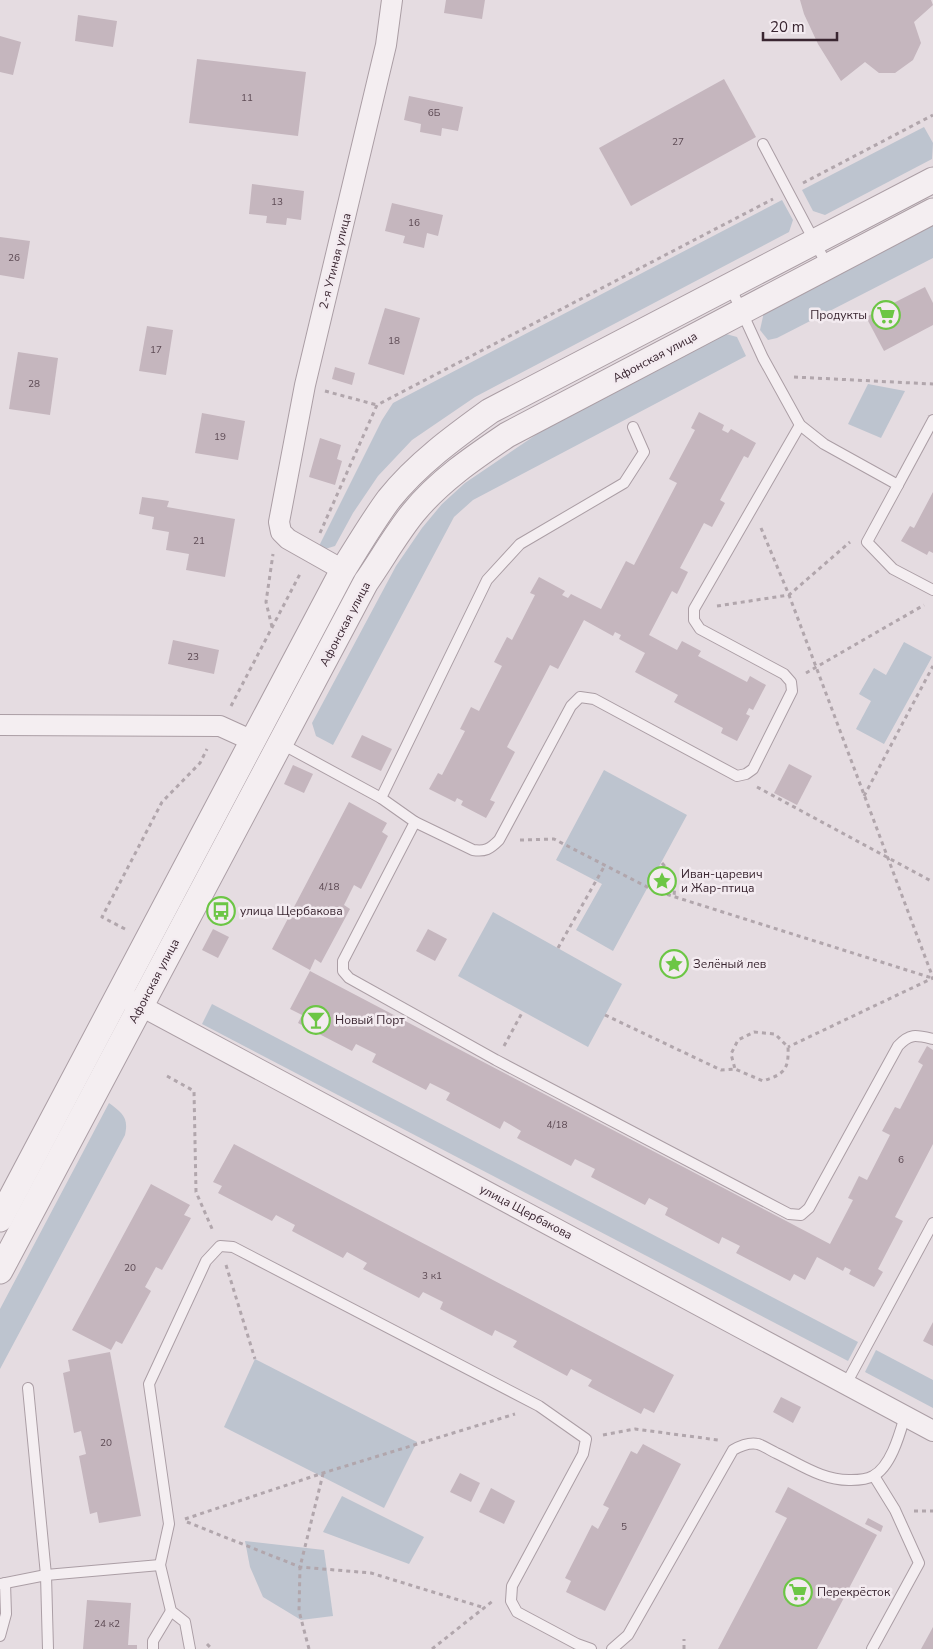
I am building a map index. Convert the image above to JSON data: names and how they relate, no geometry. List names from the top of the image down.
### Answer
{
  "streets": {
    "street": ["2-я Утиная улица", "Афонская улица", "улица Щербакова"]
  },
  "crossings": [
    ["Афонская улица", "улица Щербакова"]
  ],
  "places": {
    "supermarket": ["Продукты", "Перекрёсток"],
    "place": ["Иван-царевич и Жар-птица", "Зелёный лев"],
    "bus stop": ["улица Щербакова"],
    "bar": ["Новый Порт"]
  },
  "house_numbers": [
    "11",
    "6Б",
    "27",
    "13",
    "16",
    "26",
    "18",
    "17",
    "28",
    "19",
    "21",
    "23",
    "4/18",
    "4/18",
    "6",
    "20",
    "3 к1",
    "20",
    "5",
    "24 к2"
  ],
  "scale_bar": "20 m"
}
